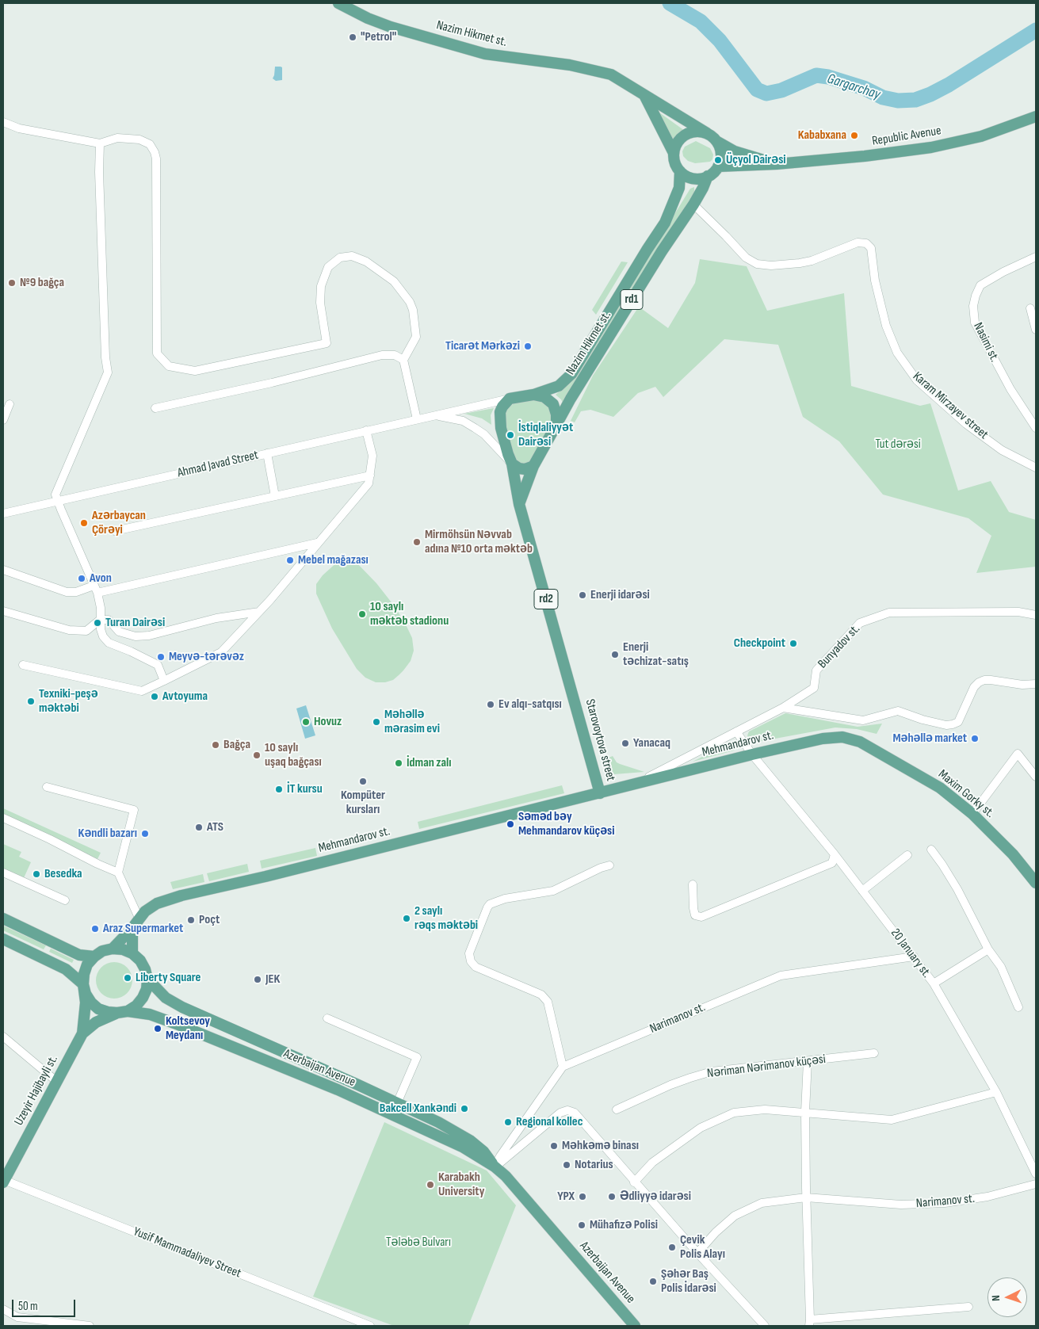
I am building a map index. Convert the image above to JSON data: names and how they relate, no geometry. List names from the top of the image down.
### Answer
{
  "streets": {
    "main road": [
      "Nazim Hikmet st.",
      "Republic Avenue",
      "rd1",
      "rd2",
      "Starovoytova street",
      "Mehmandarov st.",
      "Maxim Gorky st.",
      "Azerbaijan Avenue",
      "Uzeyir Hajibayli st."
    ],
    "street": [
      "Nasimi st.",
      "Karam Mirzayev street",
      "Ahmad Javad Street",
      "Bunyadov st.",
      "20 January st.",
      "Narimanov st.",
      "Nəriman Nərimanov küçəsi",
      "Yusif Mammadaliyev Street"
    ]
  },
  "crossings": [
    ["Nazim Hikmet st.", "Republic Avenue"],
    ["Nazim Hikmet st.", "Karam Mirzayev street"],
    ["Nazim Hikmet st.", "Ahmad Javad Street"],
    ["Nazim Hikmet st.", "Starovoytova street"],
    ["Ahmad Javad Street", "Starovoytova street"],
    ["Bunyadov st.", "Mehmandarov st."],
    ["Bunyadov st.", "20 January st."],
    ["Starovoytova street", "Mehmandarov st."],
    ["Mehmandarov st.", "Maxim Gorky st."],
    ["Mehmandarov st.", "20 January st."],
    ["Mehmandarov st.", "Azerbaijan Avenue"],
    ["20 January st.", "Narimanov st."],
    ["Uzeyir Hajibayli st.", "Yusif Mammadaliyev Street"]
  ],
  "water": ["Gargarchay"],
  "parks": ["Tut dərəsi", "Tələbə Bulvarı"],
  "places": [
    "\"Petrol\"",
    "Kababxana",
    "Üçyol Dairəsi",
    "№9 bağça",
    "Ticarət Mərkəzi",
    "İstiqlaliyyət Dairəsi",
    "Azərbaycan Çörəyi",
    "Mirmöhsün Nəvvab adına №10 orta məktəb",
    "Mebel mağazası",
    "Avon",
    "Enerji idarəsi",
    "10 saylı məktəb stadionu",
    "Turan Dairəsi",
    "Checkpoint",
    "Enerji təchizat-satış",
    "Meyvə-tərəvəz",
    "Avtoyuma",
    "Texniki-peşə məktəbi",
    "Ev alqı-satqısı",
    "Hovuz",
    "Məhəllə mərasim evi",
    "Məhəllə market",
    "Yanacaq",
    "Bağça",
    "10 saylı uşaq bağçası",
    "İdman zalı",
    "Kompüter kursları",
    "İT kursu",
    "Səməd bəy Mehmandarov küçəsi",
    "ATS",
    "Kəndli bazarı",
    "Besedka",
    "2 saylı rəqs məktəbi",
    "Poçt",
    "Araz Supermarket",
    "Liberty Square",
    "JEK",
    "Koltsevoy Meydanı",
    "Bakcell Xankəndi",
    "Regional kollec",
    "Məhkəmə binası",
    "Notarius",
    "Karabakh University",
    "YPX",
    "Ədliyyə idarəsi",
    "Mühafizə Polisi",
    "Çevik Polis Alayı",
    "Şəhər Baş Polis İdarəsi"
  ],
  "scale_bar": "50 m",
  "north": "left"
}
